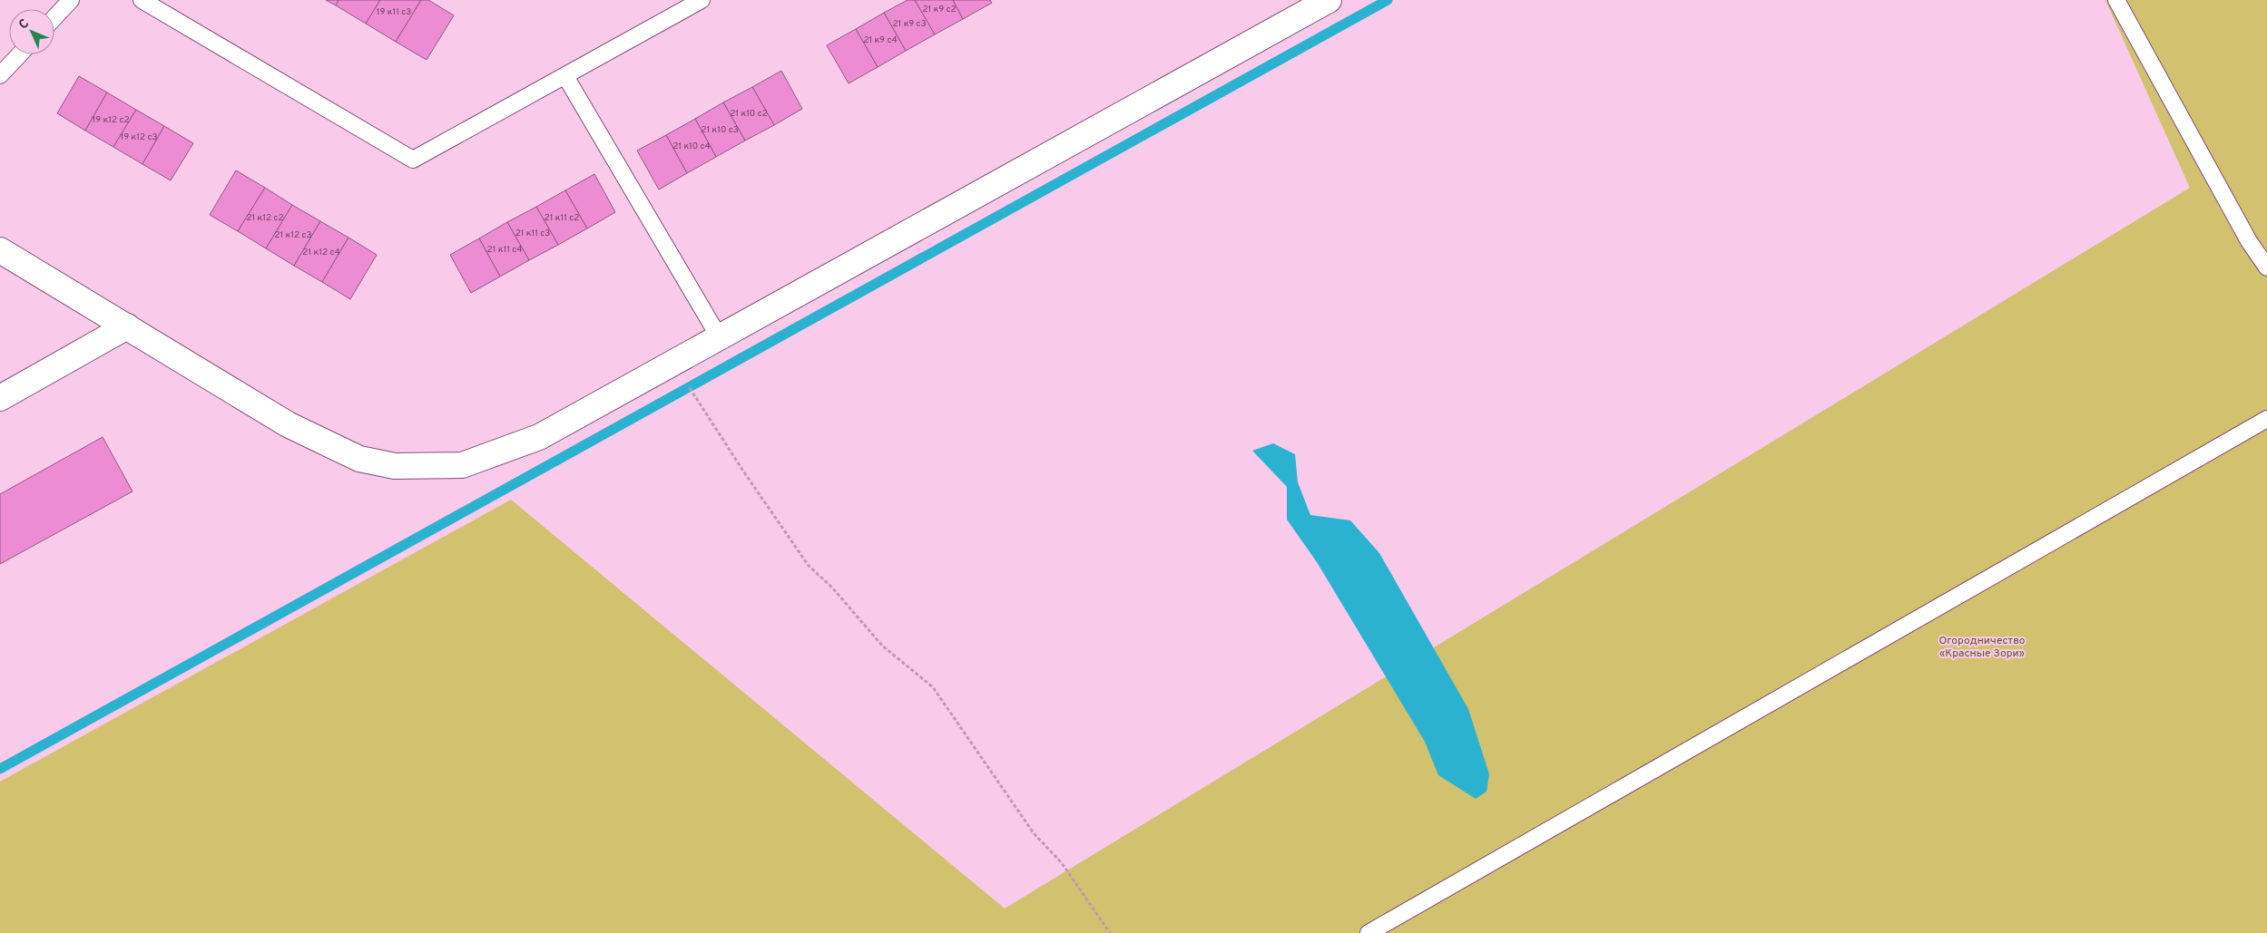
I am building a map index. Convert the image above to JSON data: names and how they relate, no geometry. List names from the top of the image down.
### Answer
{
  "parks": ["Огородничество «Красные Зори»"],
  "house_numbers": [
    "21 к9 с2",
    "19 к11 с3",
    "21 к9 с3",
    "21 к9 с4",
    "21 к10 с2",
    "19 к12 с2",
    "21 к10 с3",
    "19 к12 с3",
    "21 к10 с4",
    "21 к12 с2",
    "21 к11 с2",
    "21 к11 с3",
    "21 к12 с3",
    "21 к11 с4",
    "21 к12 с4"
  ],
  "north": "top left"
}
